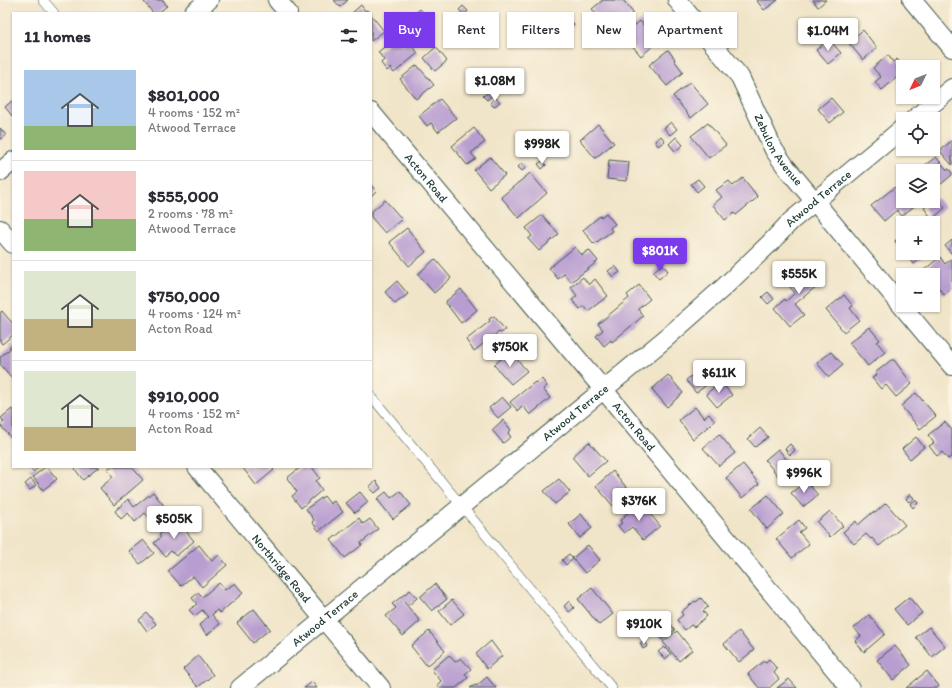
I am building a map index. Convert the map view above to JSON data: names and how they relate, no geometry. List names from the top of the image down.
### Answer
{
  "streets": {
    "street": [
      "Zebulon Avenue",
      "Acton Road",
      "Atwood Terrace",
      "Northridge Road"
    ]
  },
  "crossings": [
    ["Zebulon Avenue", "Atwood Terrace"],
    ["Acton Road", "Atwood Terrace"],
    ["Atwood Terrace", "Northridge Road"]
  ],
  "north": "bottom left",
  "page": {
    "chip": [
      "Buy",
      "Rent",
      "Filters",
      "New",
      "Apartment"
    ],
    "heading": "11 homes",
    "price": [
      "$1.04M",
      "$1.08M",
      "$998K",
      "$801K",
      "$555K",
      "$750K",
      "$611K",
      "$996K",
      "$376K",
      "$505K",
      "$910K"
    ],
    "map_buttons": ["+", "−"],
    "list": [
      {
        "name": "$801,000",
        "note": "4 rooms · 152 m² · Atwood Terrace"
      },
      {
        "name": "$555,000",
        "note": "2 rooms · 78 m² · Atwood Terrace"
      },
      {
        "name": "$750,000",
        "note": "4 rooms · 124 m² · Acton Road"
      },
      {
        "name": "$910,000",
        "note": "4 rooms · 152 m² · Acton Road"
      }
    ]
  }
}
